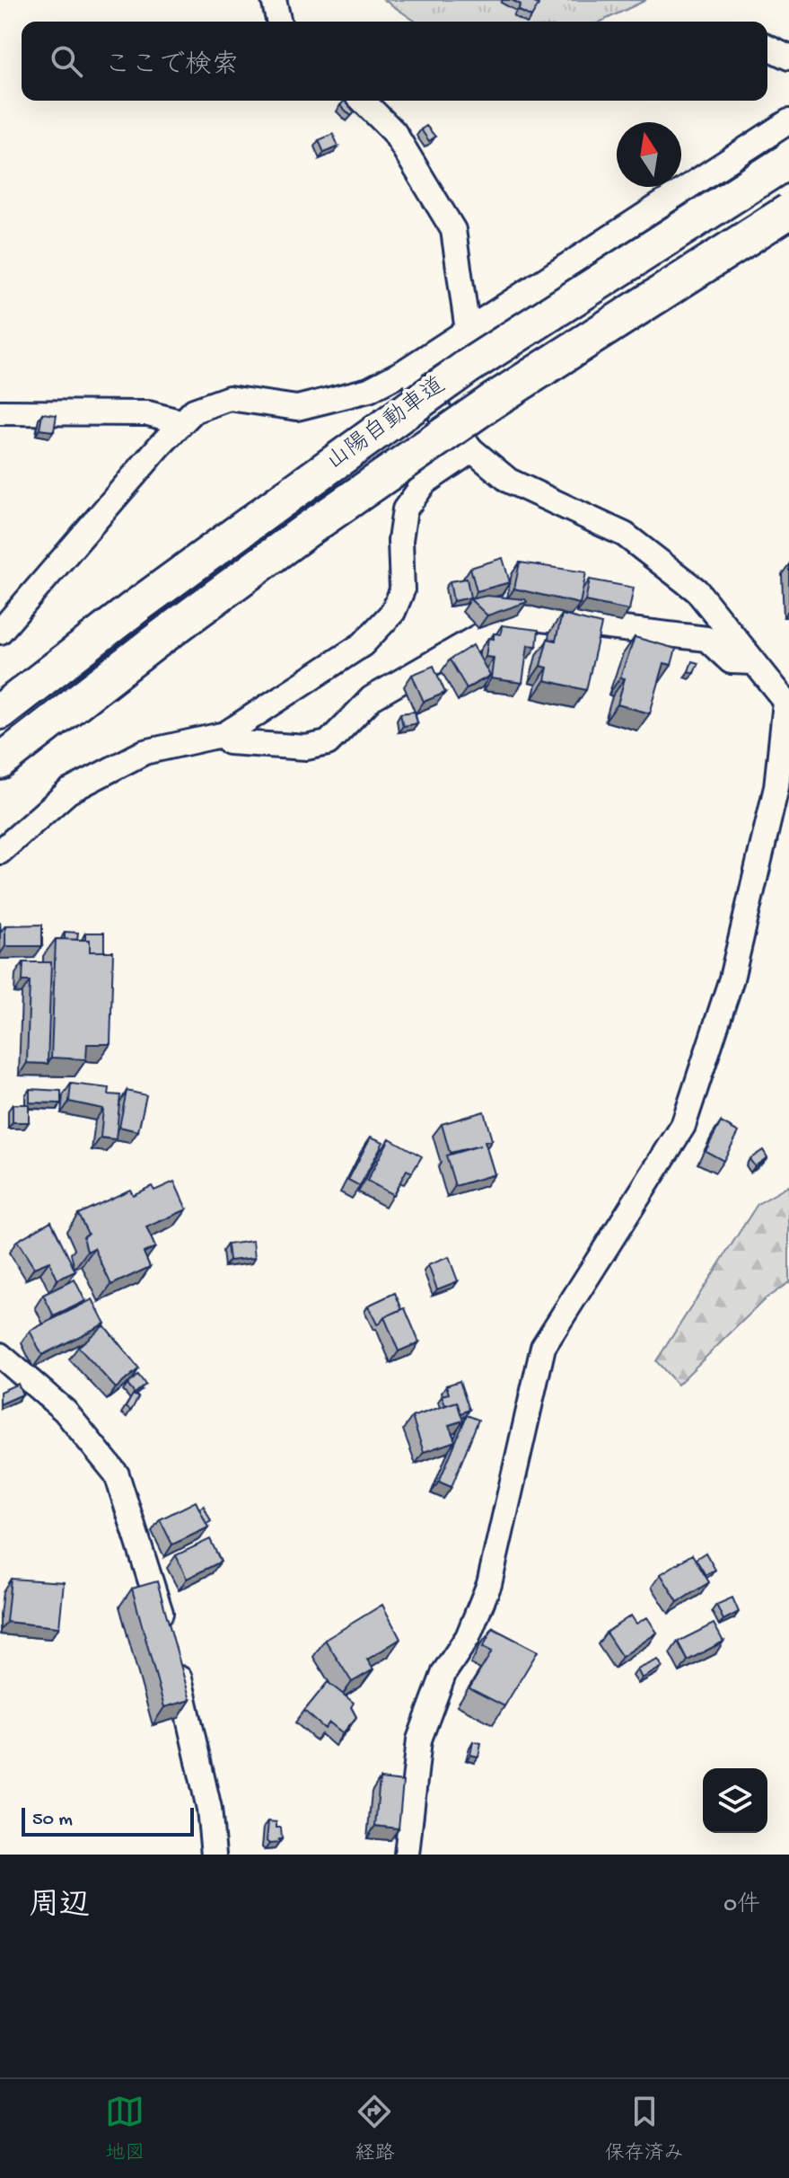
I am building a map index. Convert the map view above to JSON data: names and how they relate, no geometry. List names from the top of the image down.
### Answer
{
  "streets": {
    "highway": ["山陽自動車道"]
  },
  "scale_bar": "50 m",
  "north": "top",
  "page": {
    "search": "ここで検索",
    "scale": "50 m",
    "heading": ["周辺", "0件"],
    "nav": ["地図", "経路", "保存済み"]
  }
}
